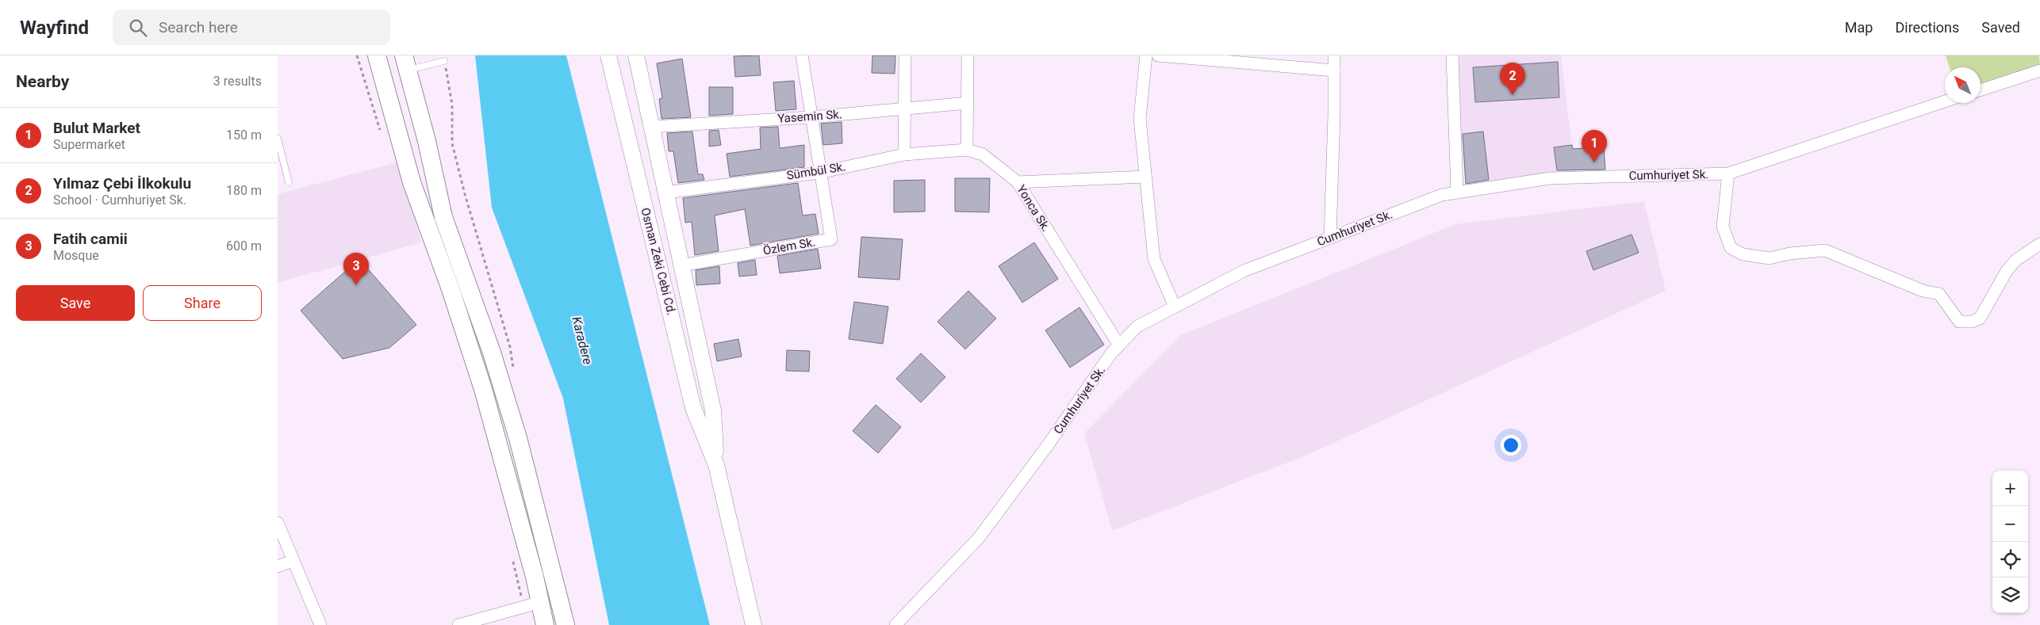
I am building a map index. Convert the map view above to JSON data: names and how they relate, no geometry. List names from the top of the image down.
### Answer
{
  "streets": {
    "street": [
      "Yasemin Sk.",
      "Sümbül Sk.",
      "Cumhuriyet Sk.",
      "Yonca Sk.",
      "Özlem Sk.",
      "Osman Zeki Cebi Cd."
    ]
  },
  "crossings": [
    ["Yasemin Sk.", "Osman Zeki Cebi Cd."],
    ["Sümbül Sk.", "Yonca Sk."],
    ["Sümbül Sk.", "Özlem Sk."],
    ["Sümbül Sk.", "Osman Zeki Cebi Cd."],
    ["Cumhuriyet Sk.", "Yonca Sk."],
    ["Özlem Sk.", "Osman Zeki Cebi Cd."]
  ],
  "water": ["Karadere"],
  "north": "top left",
  "page": {
    "header": "Wayfind",
    "search": "Search here",
    "nav": ["Map", "Directions", "Saved"],
    "heading": ["Nearby", "3 results"],
    "pins": ["2", "1", "3"],
    "list": [
      {
        "mark": "1",
        "name": "Bulut Market",
        "note": "Supermarket",
        "value": "150 m"
      },
      {
        "mark": "2",
        "name": "Yılmaz Çebi İlkokulu",
        "note": "School · Cumhuriyet Sk.",
        "value": "180 m"
      },
      {
        "mark": "3",
        "name": "Fatih camii",
        "note": "Mosque",
        "value": "600 m"
      }
    ],
    "buttons": ["Save", "Share"],
    "map_buttons": ["+", "−"]
  }
}
